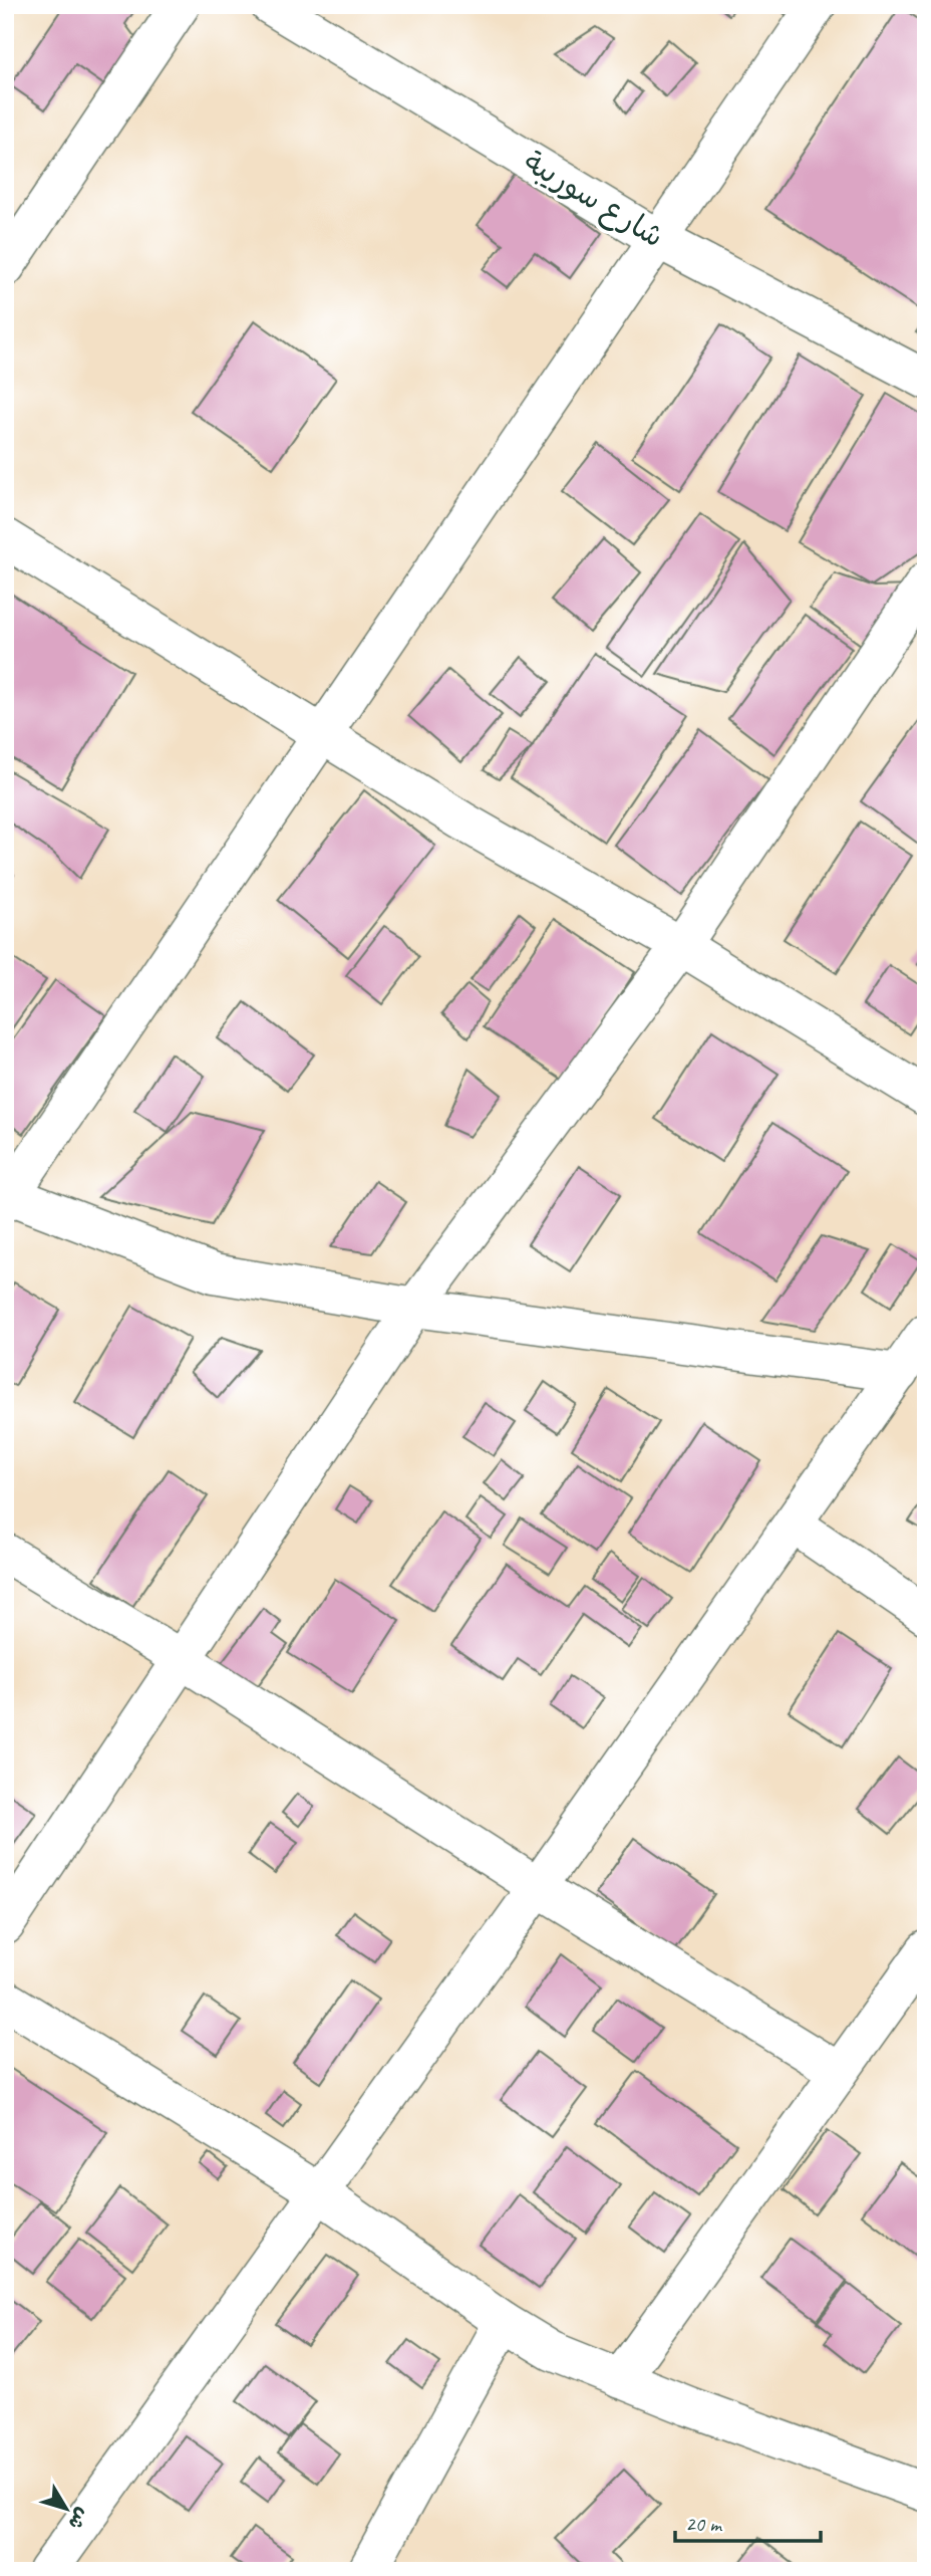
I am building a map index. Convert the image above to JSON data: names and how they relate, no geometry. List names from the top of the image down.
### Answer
{
  "streets": {
    "street": ["شارع سوريبة"]
  },
  "scale_bar": "20 m",
  "north": "bottom right"
}
